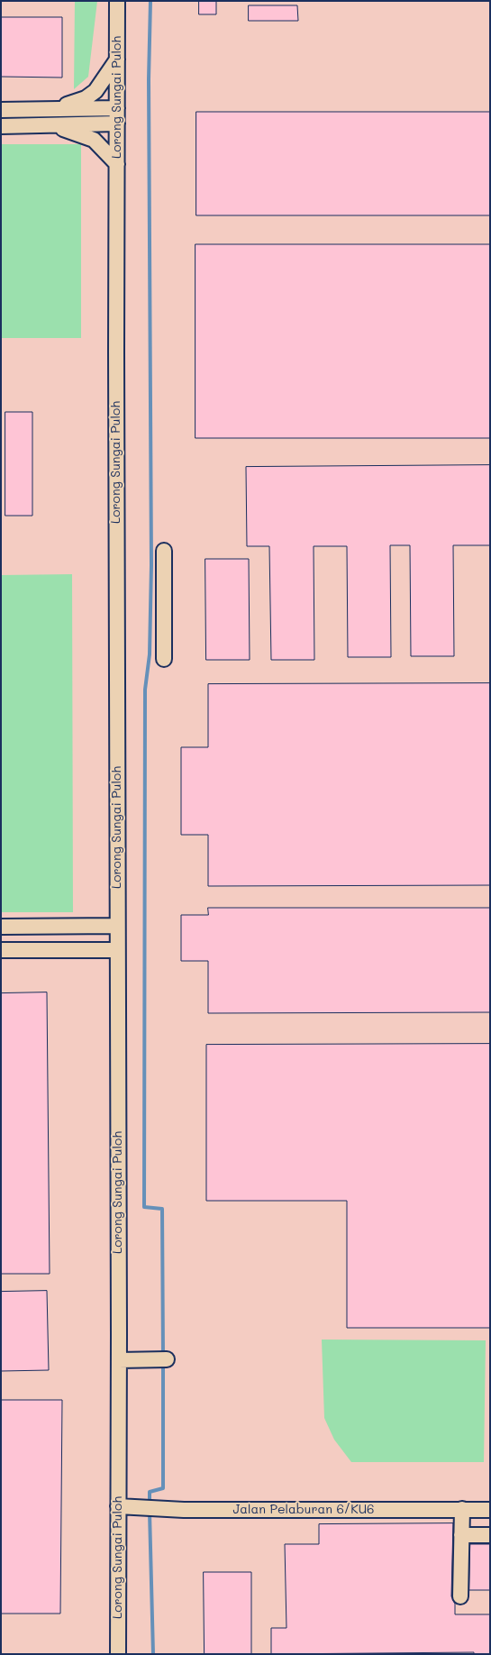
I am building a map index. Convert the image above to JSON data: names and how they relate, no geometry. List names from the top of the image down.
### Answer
{
  "streets": {
    "street": ["Lorong Sungai Puloh", "Jalan Pelaburan 6/KU6"]
  },
  "crossings": [
    ["Lorong Sungai Puloh", "Jalan Pelaburan 6/KU6"]
  ]
}
